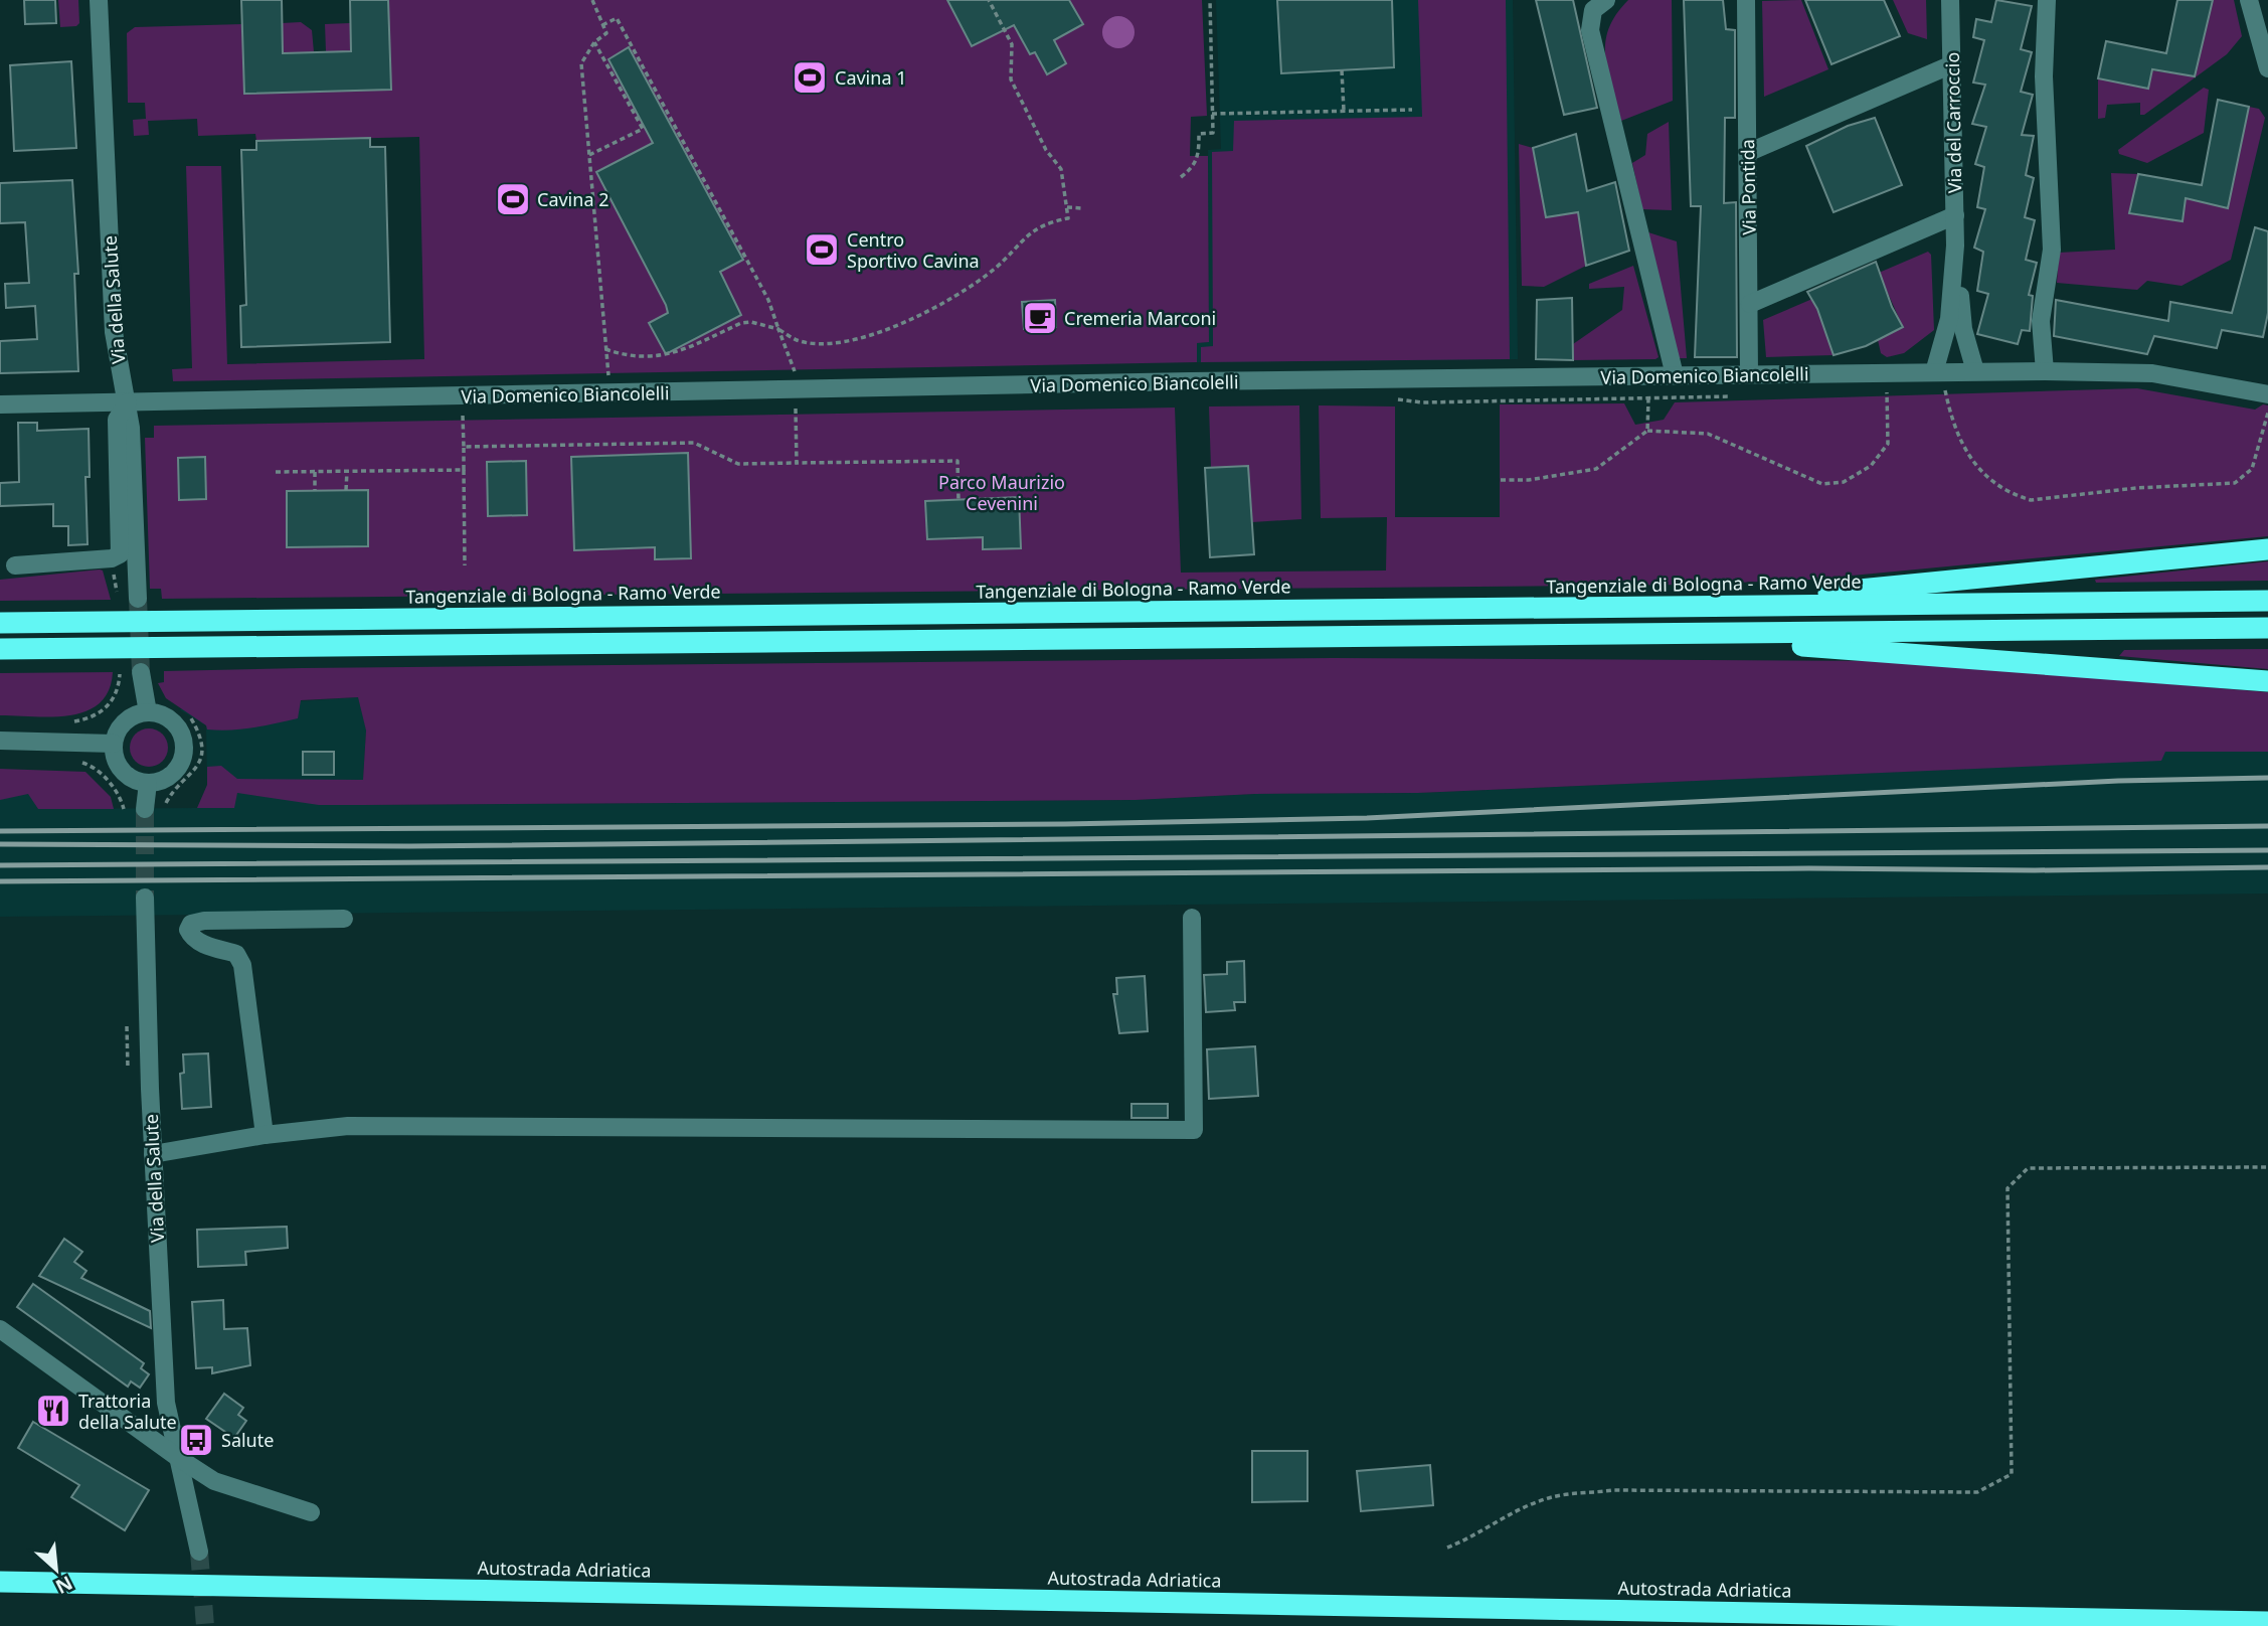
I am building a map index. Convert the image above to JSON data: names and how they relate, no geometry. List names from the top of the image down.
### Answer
{
  "streets": {
    "highway": ["Tangenziale di Bologna - Ramo Verde", "Autostrada Adriatica"],
    "street": [
      "Via del Carroccio",
      "Via Pontida",
      "Via della Salute",
      "Via Domenico Biancolelli"
    ]
  },
  "crossings": [
    ["Via del Carroccio", "Via Domenico Biancolelli"],
    ["Via Pontida", "Via Domenico Biancolelli"],
    ["Via della Salute", "Via Domenico Biancolelli"]
  ],
  "parks": ["Parco Maurizio Cevenini"],
  "places": {
    "sports": ["Cavina 1", "Cavina 2", "Centro Sportivo Cavina"],
    "cafe": ["Cremeria Marconi"],
    "restaurant": ["Trattoria della Salute"],
    "bus stop": ["Salute"]
  },
  "north": "bottom right"
}
